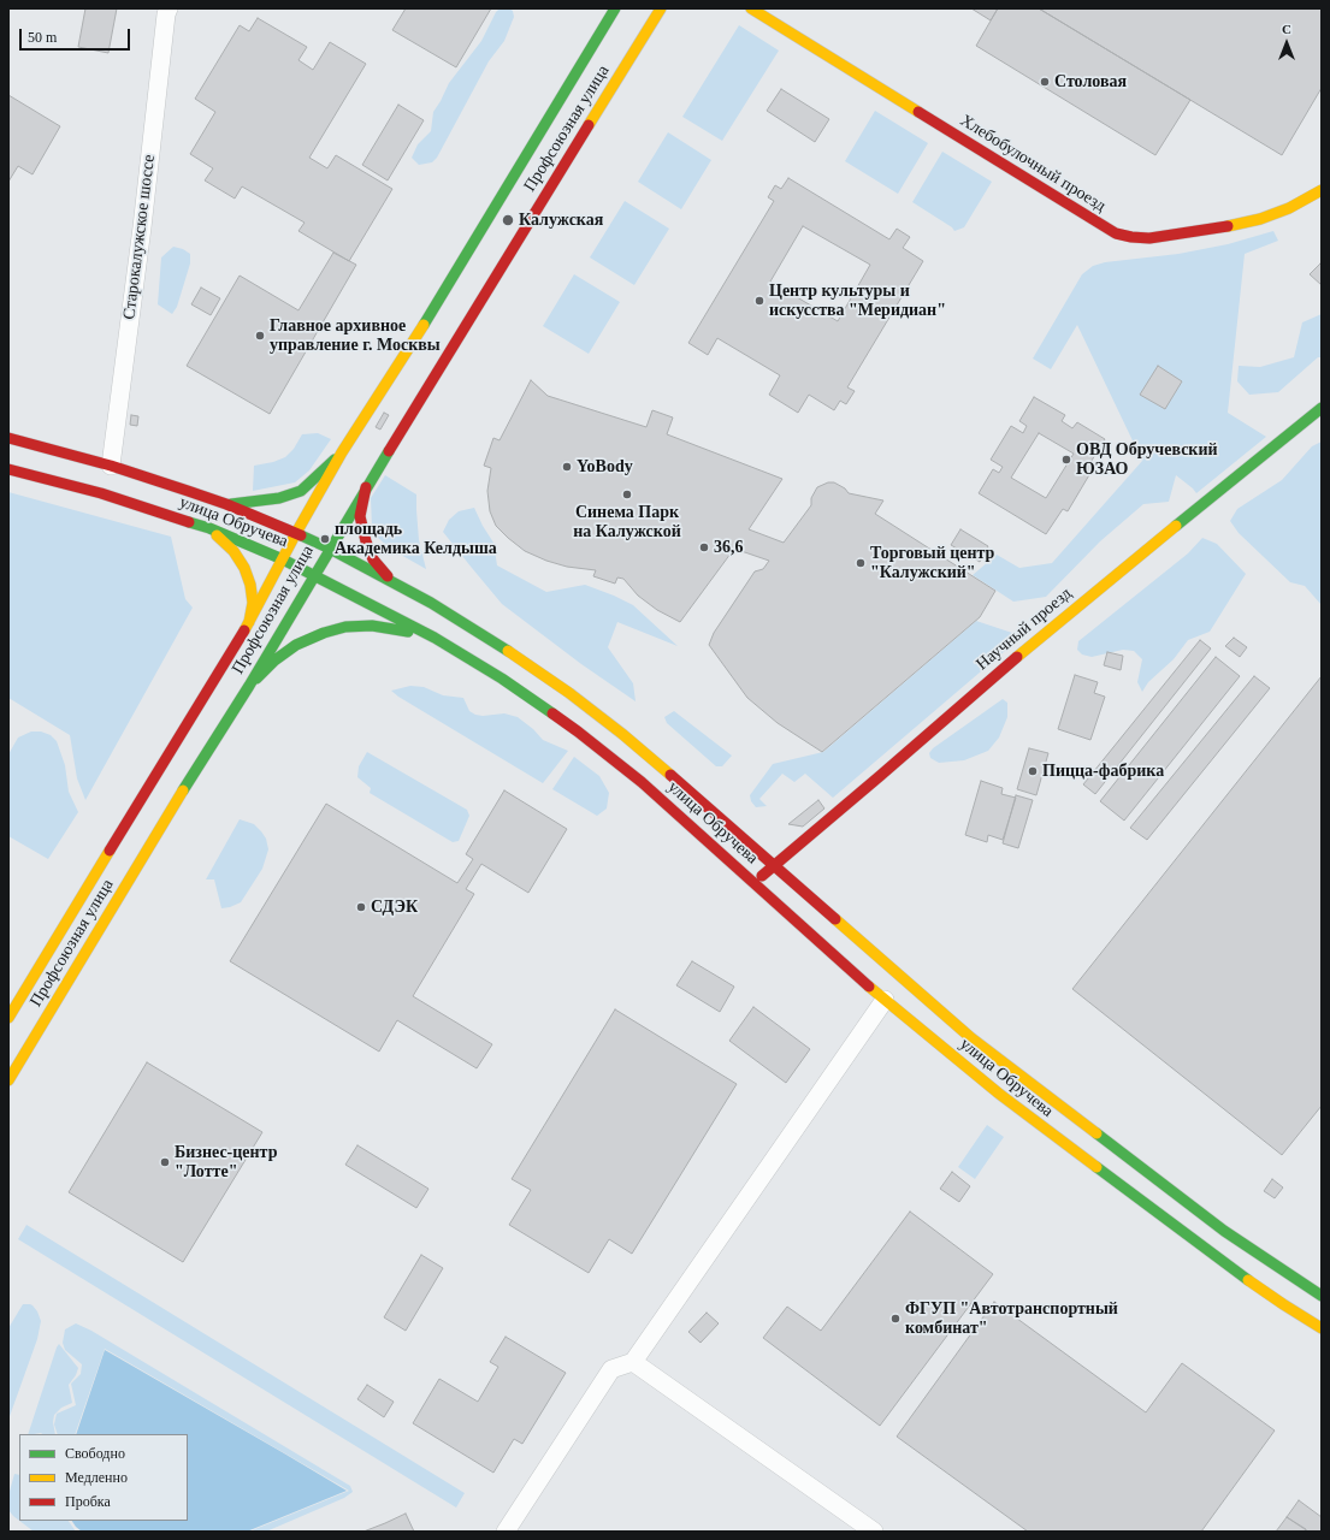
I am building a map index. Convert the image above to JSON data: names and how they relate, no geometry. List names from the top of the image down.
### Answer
{
  "streets": {
    "main road": [
      "Профсоюзная улица",
      "Хлебобулочный проезд",
      "улица Обручева",
      "Научный проезд"
    ],
    "street": ["Старокалужское шоссе"]
  },
  "crossings": [
    ["Профсоюзная улица", "улица Обручева"],
    ["Старокалужское шоссе", "улица Обручева"],
    ["улица Обручева", "Научный проезд"]
  ],
  "places": [
    "Столовая",
    "Калужская",
    "Центр культуры и искусства \"Меридиан\"",
    "Главное архивное управление г. Москвы",
    "ОВД Обручевский ЮЗАО",
    "YoBody",
    "Синема Парк на Калужской",
    "площадь Академика Келдыша",
    "36,6",
    "Торговый центр \"Калужский\"",
    "Пицца-фабрика",
    "СДЭК",
    "Бизнес-центр \"Лотте\"",
    "ФГУП \"Автотранспортный комбинат\""
  ],
  "legend": ["Свободно", "Медленно", "Пробка"],
  "scale_bar": "50 m",
  "north": "top"
}
